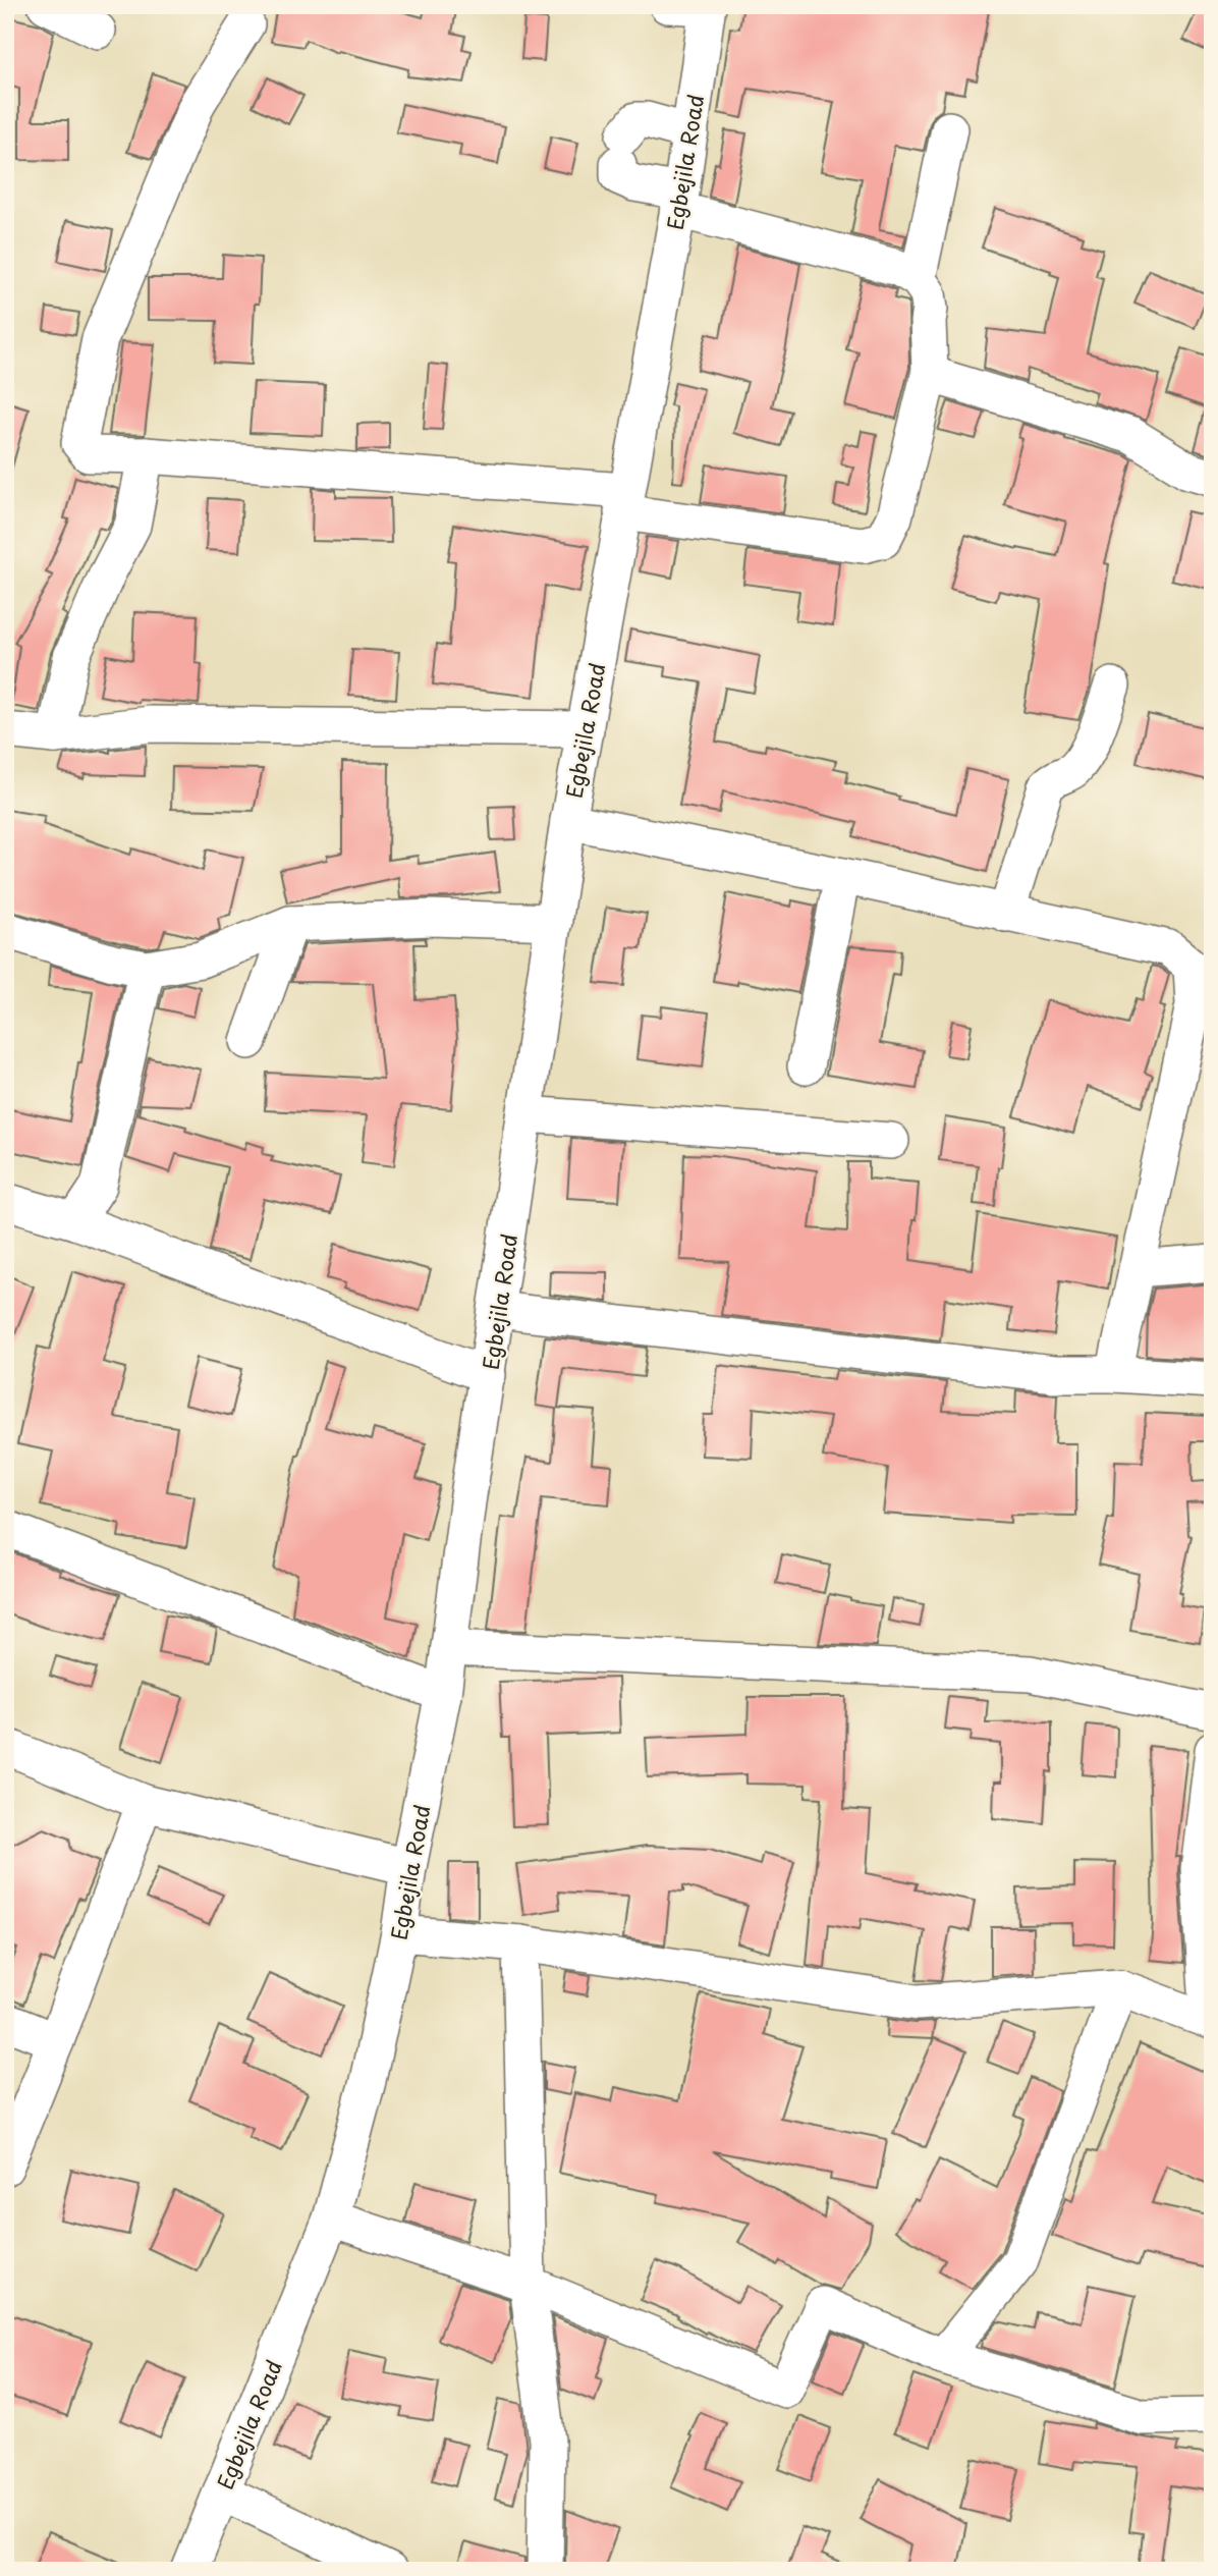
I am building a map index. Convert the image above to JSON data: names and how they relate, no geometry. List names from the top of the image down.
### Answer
{
  "streets": {
    "street": ["Egbejila Road"]
  }
}
